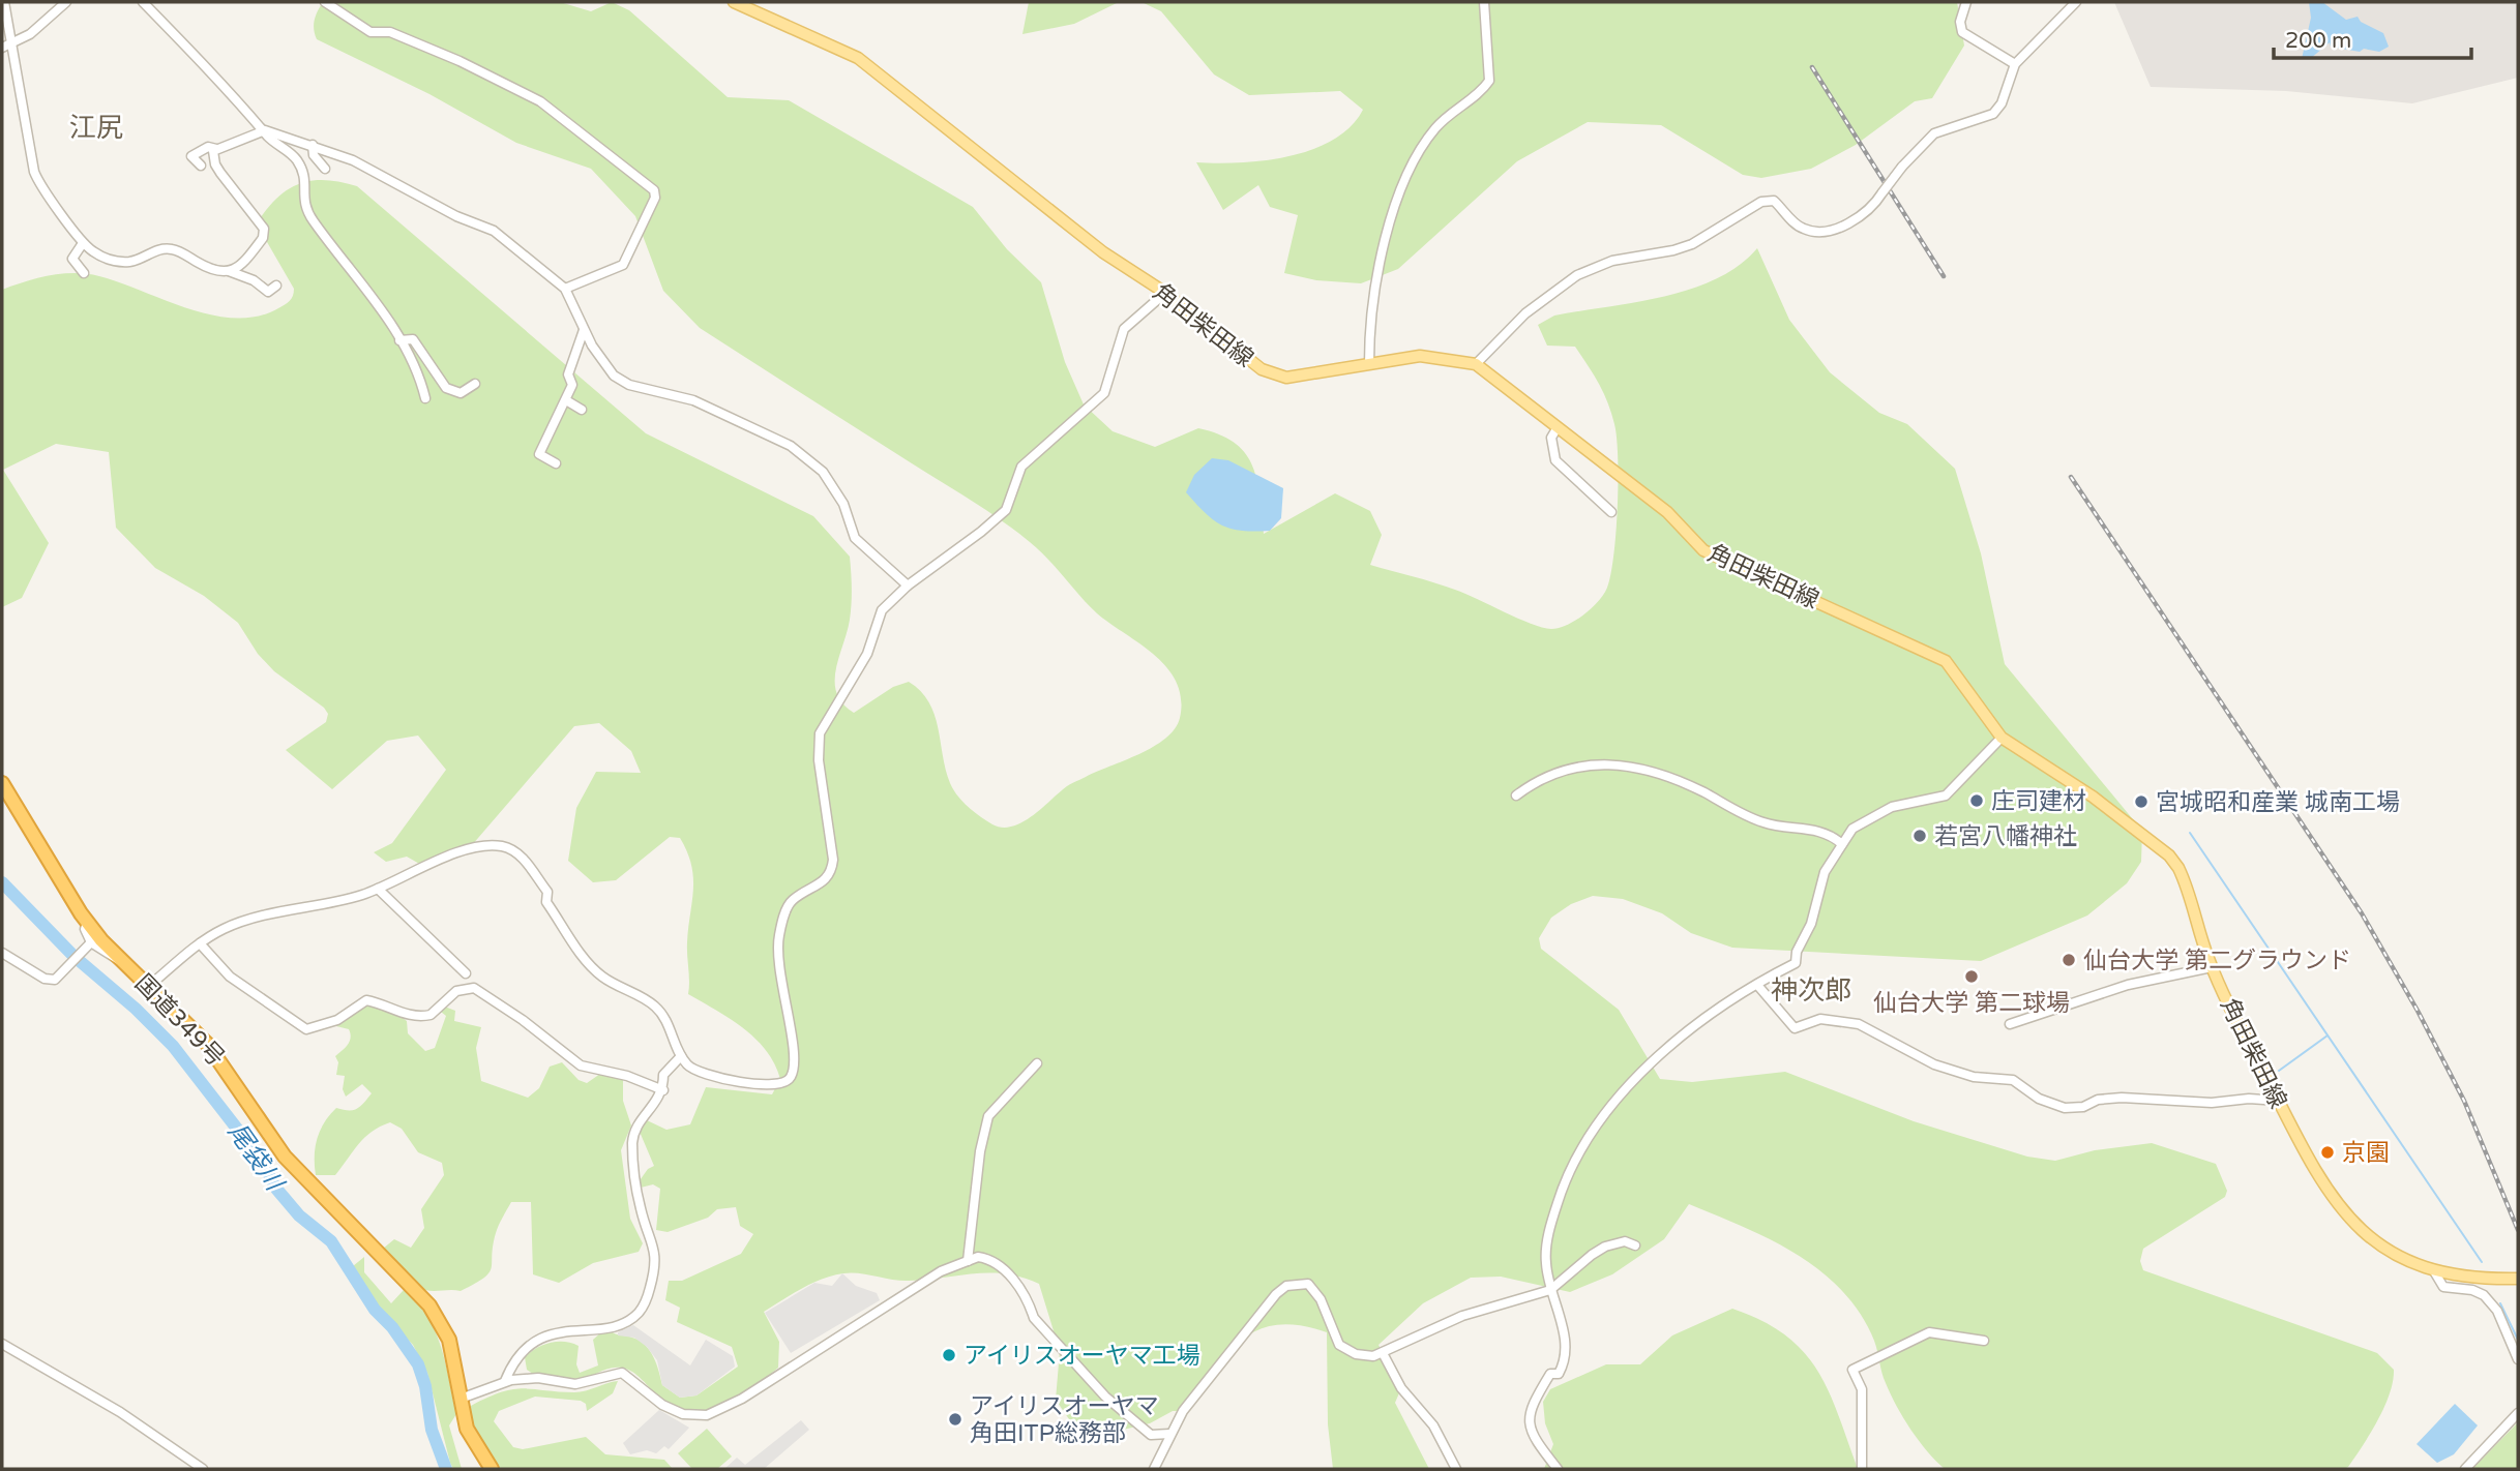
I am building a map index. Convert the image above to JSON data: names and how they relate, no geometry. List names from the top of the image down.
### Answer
{
  "streets": {
    "highway": ["国道349号"],
    "main road": ["角田柴田線"]
  },
  "districts": ["江尻", "神次郎"],
  "water": ["尾袋川"],
  "places": [
    "庄司建材",
    "宮城昭和産業 城南工場",
    "若宮八幡神社",
    "仙台大学 第二グラウンド",
    "仙台大学 第二球場",
    "京園",
    "アイリスオーヤマ工場",
    "アイリスオーヤマ 角田ITP総務部"
  ],
  "scale_bar": "200 m"
}
